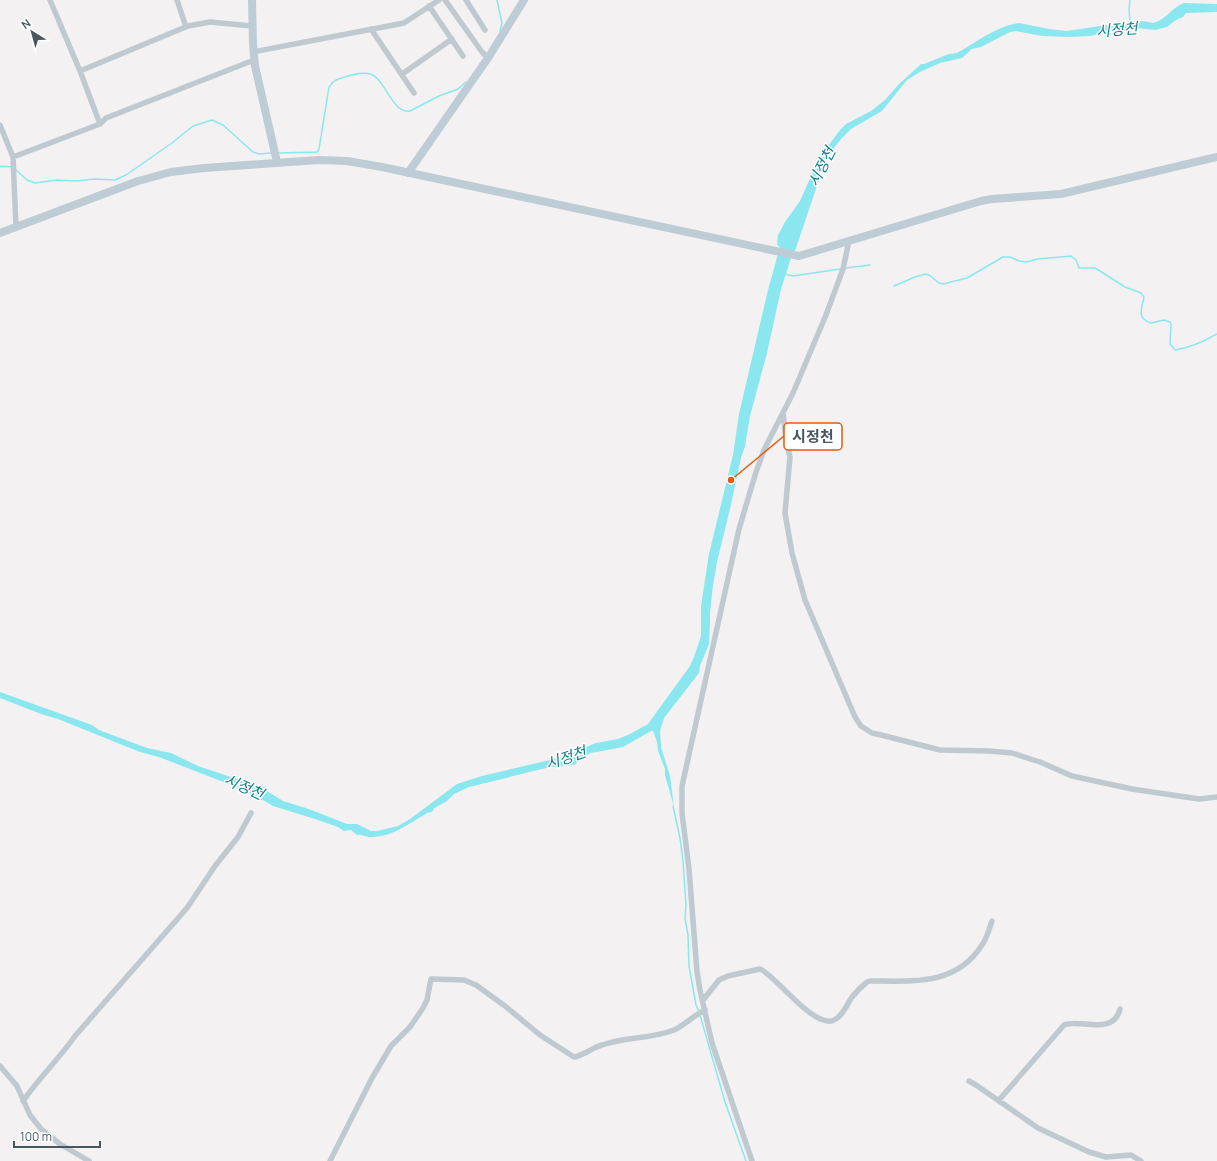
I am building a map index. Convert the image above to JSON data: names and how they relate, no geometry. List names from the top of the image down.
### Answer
{
  "water": ["시정천"],
  "places": ["시정천"],
  "scale_bar": "100 m",
  "north": "top left"
}
